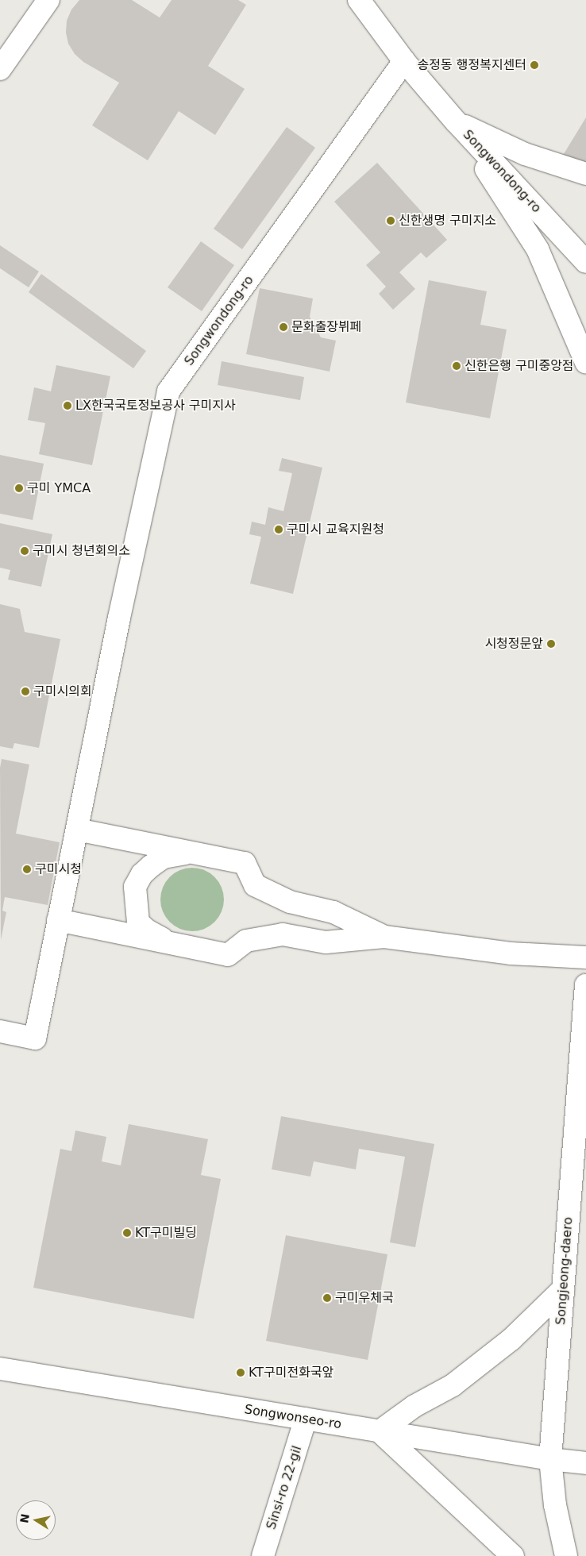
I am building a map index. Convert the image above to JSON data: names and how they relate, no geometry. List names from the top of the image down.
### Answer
{
  "streets": {
    "street": [
      "Songwondong-ro",
      "Songjeong-daero",
      "Songwonseo-ro",
      "Sinsi-ro 22-gil"
    ]
  },
  "crossings": [
    ["Songjeong-daero", "Songwonseo-ro"],
    ["Songwonseo-ro", "Sinsi-ro 22-gil"]
  ],
  "places": [
    "송정동 행정복지센터",
    "신한생명 구미지소",
    "문화출장뷔페",
    "신한은행 구미중앙점",
    "LX한국국토정보공사 구미지사",
    "구미 YMCA",
    "구미시 교육지원청",
    "구미시 청년회의소",
    "시청정문앞",
    "구미시의회",
    "구미시청",
    "KT구미빌딩",
    "구미우체국",
    "KT구미전화국앞"
  ],
  "north": "left"
}
